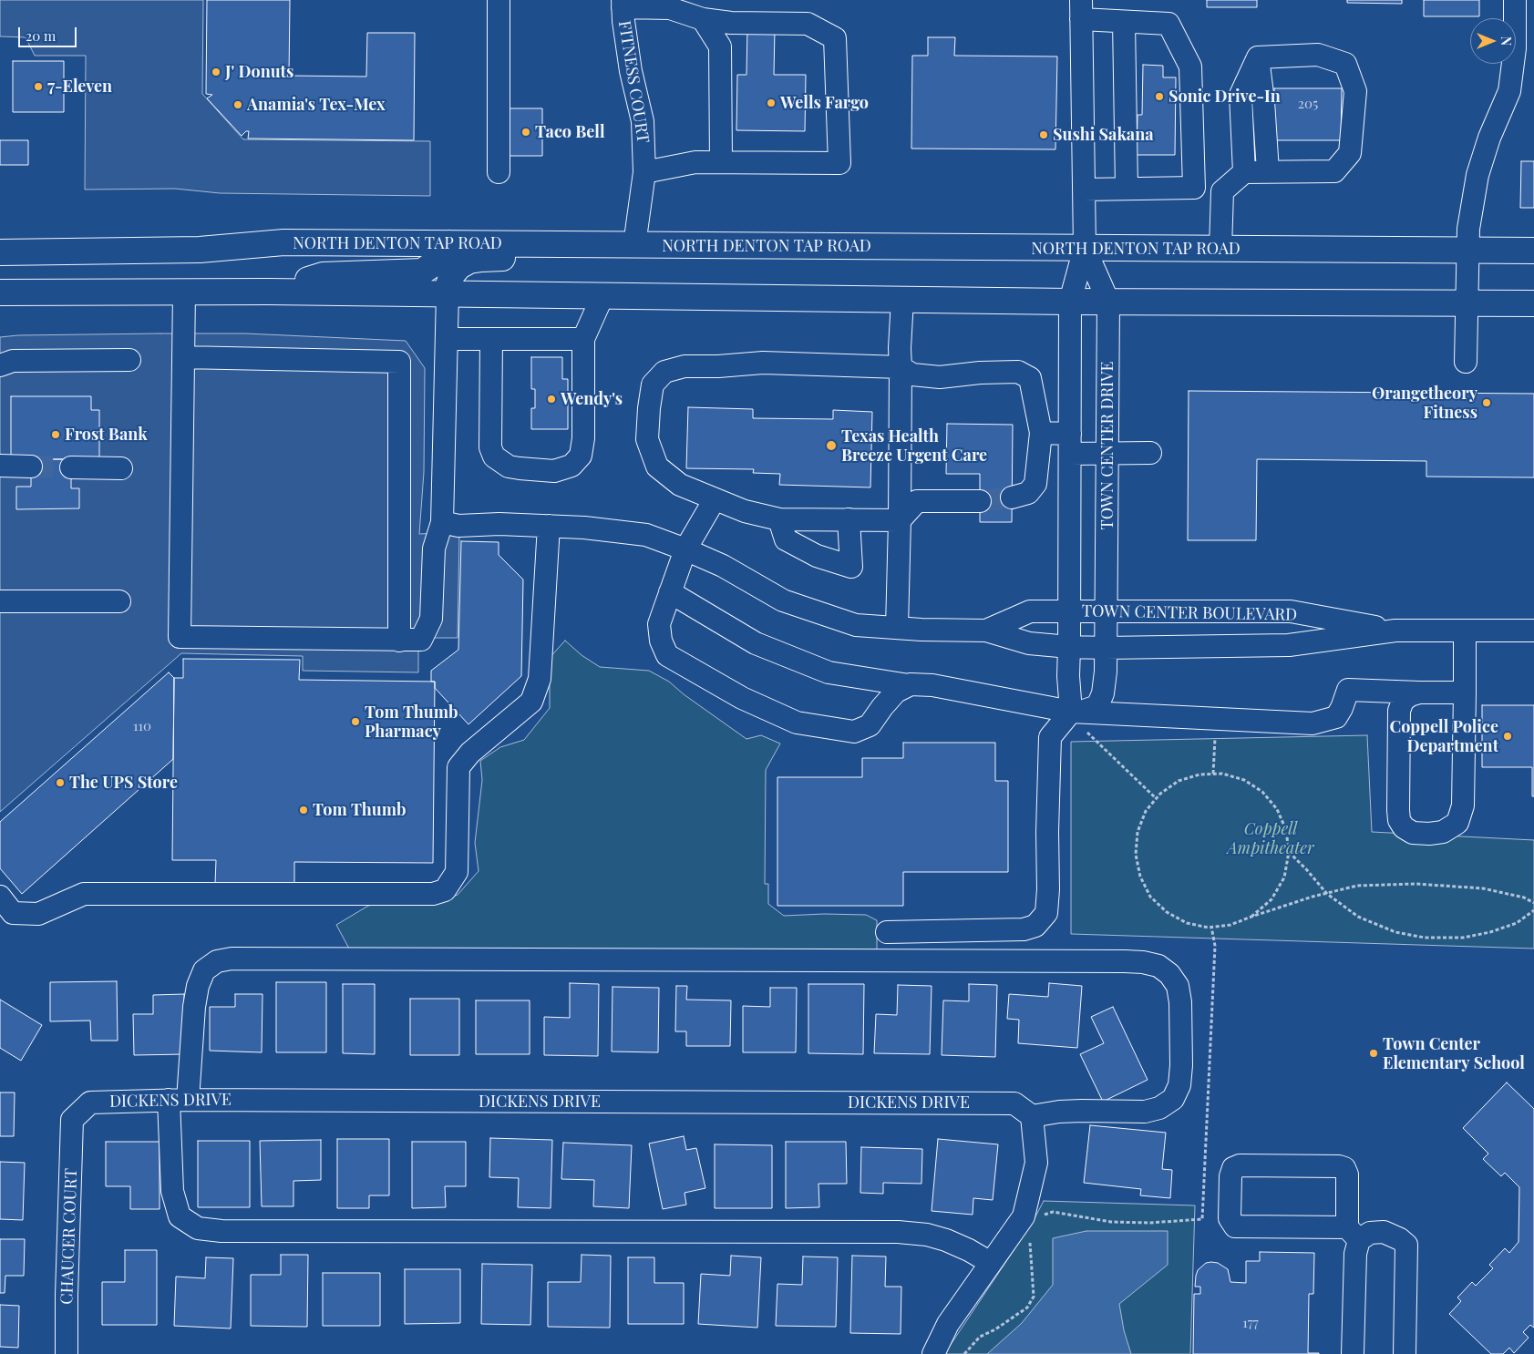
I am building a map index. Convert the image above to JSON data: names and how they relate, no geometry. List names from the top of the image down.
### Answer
{
  "streets": {
    "main road": ["NORTH DENTON TAP ROAD"],
    "street": [
      "FITNESS COURT",
      "TOWN CENTER DRIVE",
      "TOWN CENTER BOULEVARD",
      "DICKENS DRIVE",
      "CHAUCER COURT"
    ]
  },
  "crossings": [
    ["FITNESS COURT", "NORTH DENTON TAP ROAD"],
    ["NORTH DENTON TAP ROAD", "TOWN CENTER DRIVE"],
    ["TOWN CENTER DRIVE", "TOWN CENTER BOULEVARD"],
    ["DICKENS DRIVE", "CHAUCER COURT"]
  ],
  "parks": ["Coppell Ampitheater"],
  "places": [
    "J' Donuts",
    "7-Eleven",
    "Sonic Drive-In",
    "Wells Fargo",
    "Anamia's Tex-Mex",
    "Taco Bell",
    "Sushi Sakana",
    "Wendy's",
    "Orangetheory Fitness",
    "Frost Bank",
    "Texas Health Breeze Urgent Care",
    "Tom Thumb Pharmacy",
    "Coppell Police Department",
    "The UPS Store",
    "Tom Thumb",
    "Town Center Elementary School"
  ],
  "house_numbers": ["205", "110", "177"],
  "scale_bar": "20 m",
  "north": "right"
}
